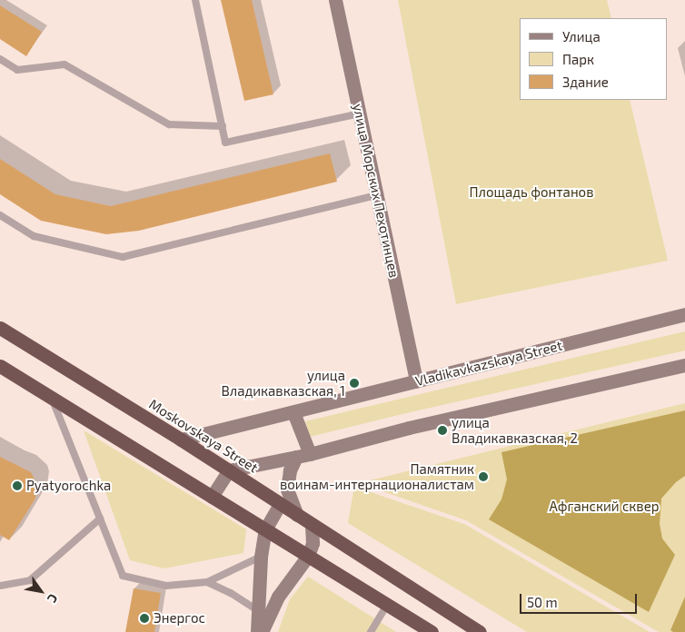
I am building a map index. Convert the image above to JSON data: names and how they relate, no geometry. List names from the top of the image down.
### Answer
{
  "streets": {
    "highway": ["Moskovskaya Street"],
    "main road": ["улица Морских Пехотинцев", "Vladikavkazskaya Street"]
  },
  "crossings": [
    ["улица Морских Пехотинцев", "Vladikavkazskaya Street"],
    ["Vladikavkazskaya Street", "Moskovskaya Street"]
  ],
  "parks": ["Площадь фонтанов", "Афганский сквер"],
  "places": [
    "улица Владикавказская, 1",
    "улица Владикавказская, 2",
    "Памятник воинам-интернационалистам",
    "Pyatyorochka",
    "Энергос"
  ],
  "legend": ["Улица", "Парк", "Здание"],
  "scale_bar": "50 m",
  "north": "bottom right"
}
